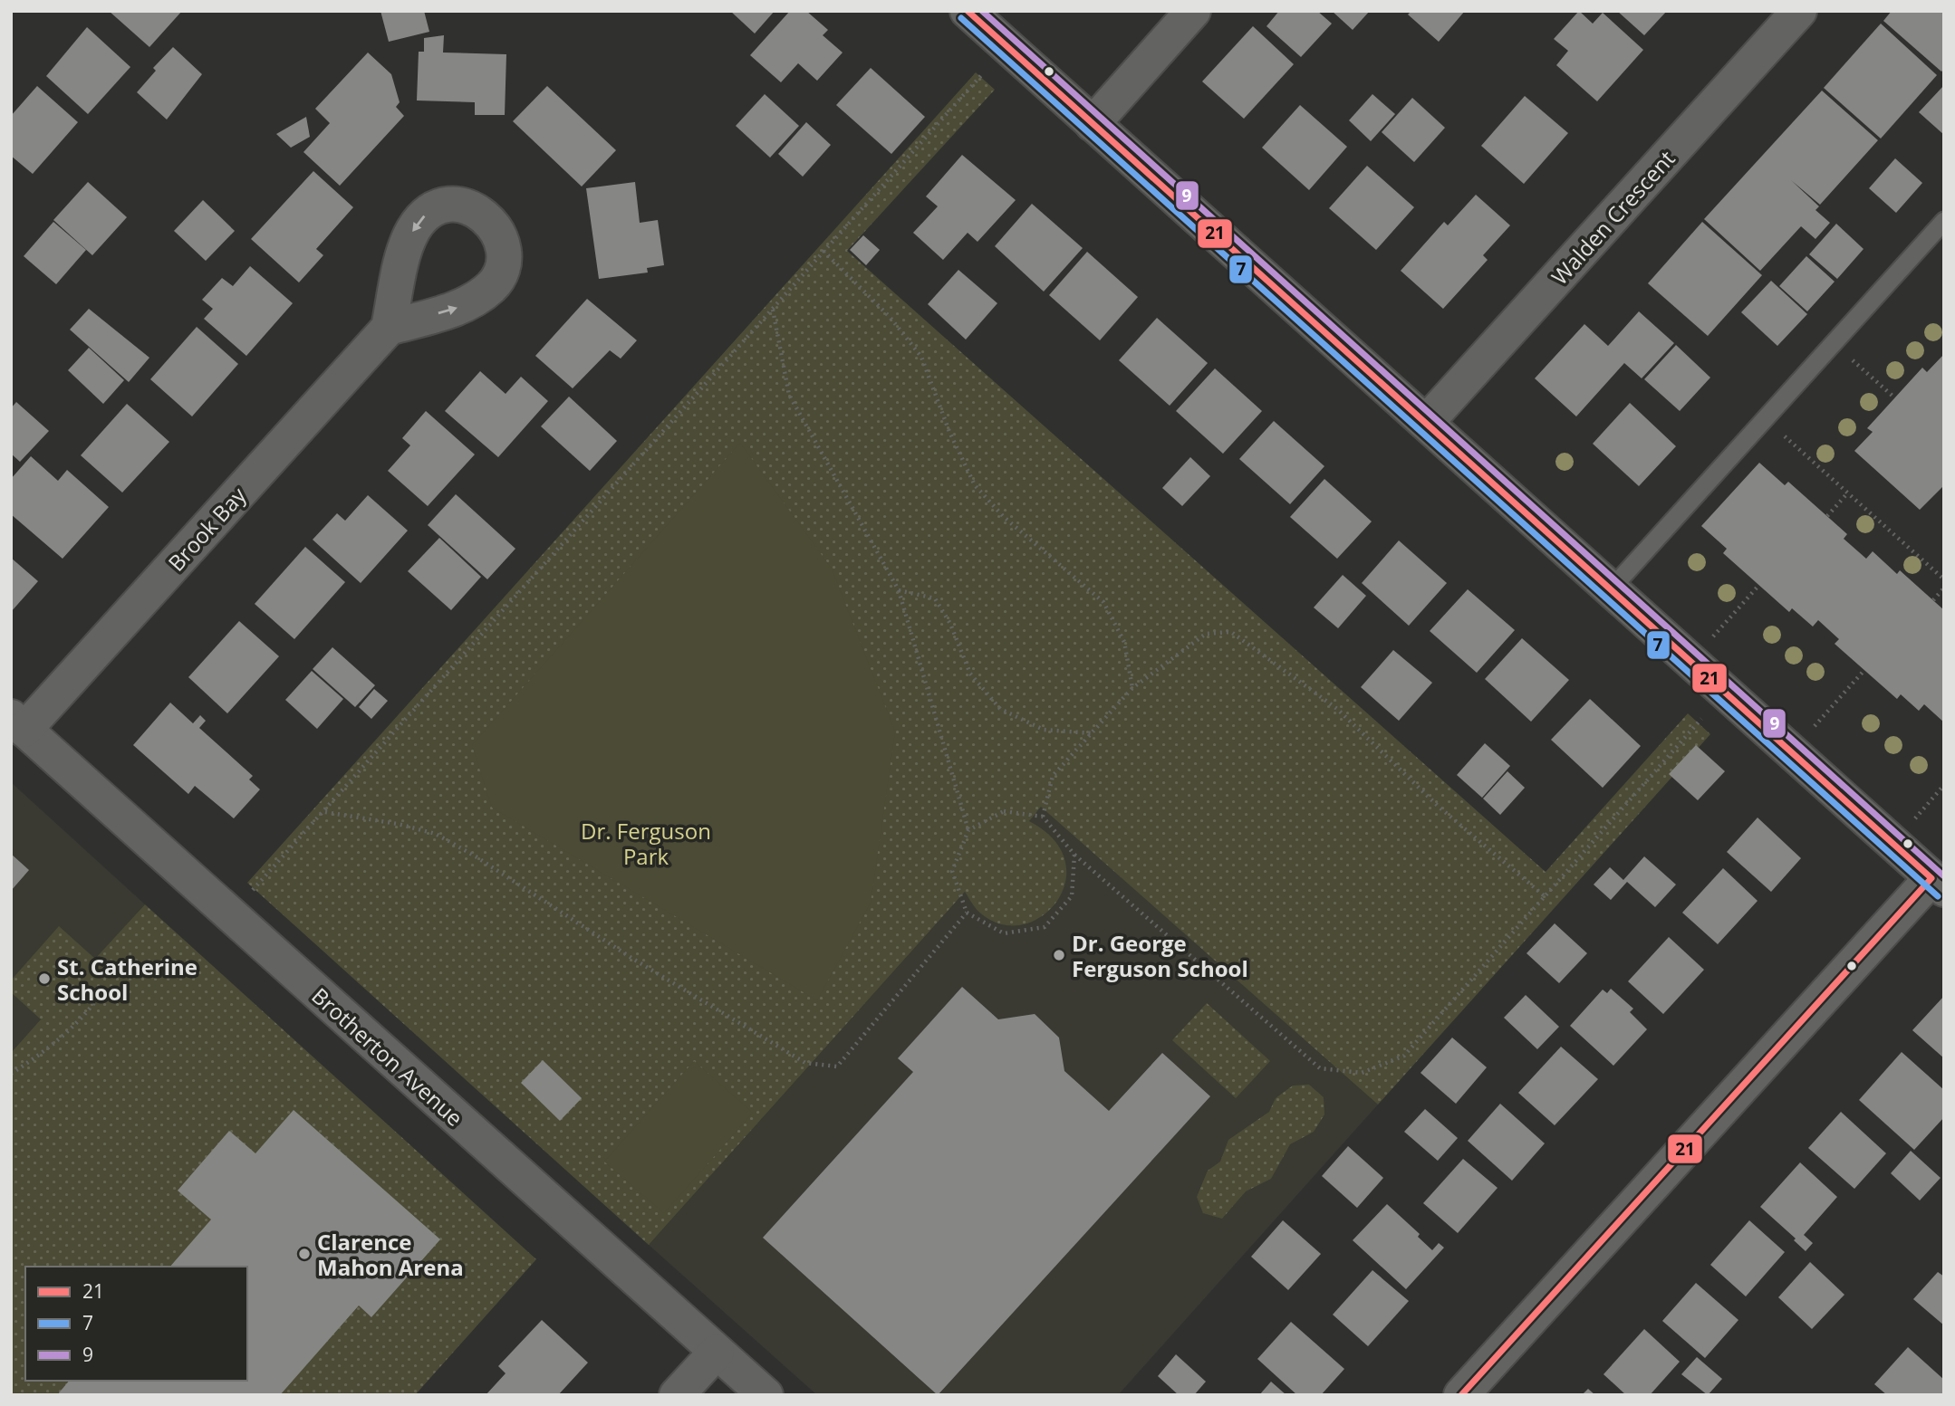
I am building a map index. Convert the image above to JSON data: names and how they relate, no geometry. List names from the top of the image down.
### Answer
{
  "streets": {
    "street": ["Walden Crescent", "Brook Bay", "Brotherton Avenue"]
  },
  "crossings": [
    ["Brook Bay", "Brotherton Avenue"]
  ],
  "parks": ["Dr. Ferguson Park"],
  "places": ["Dr. George Ferguson School", "St. Catherine School", "Clarence Mahon Arena"],
  "lines": ["transit line 21", "transit line 9", "transit line 7"],
  "legend": ["21", "7", "9"]
}
